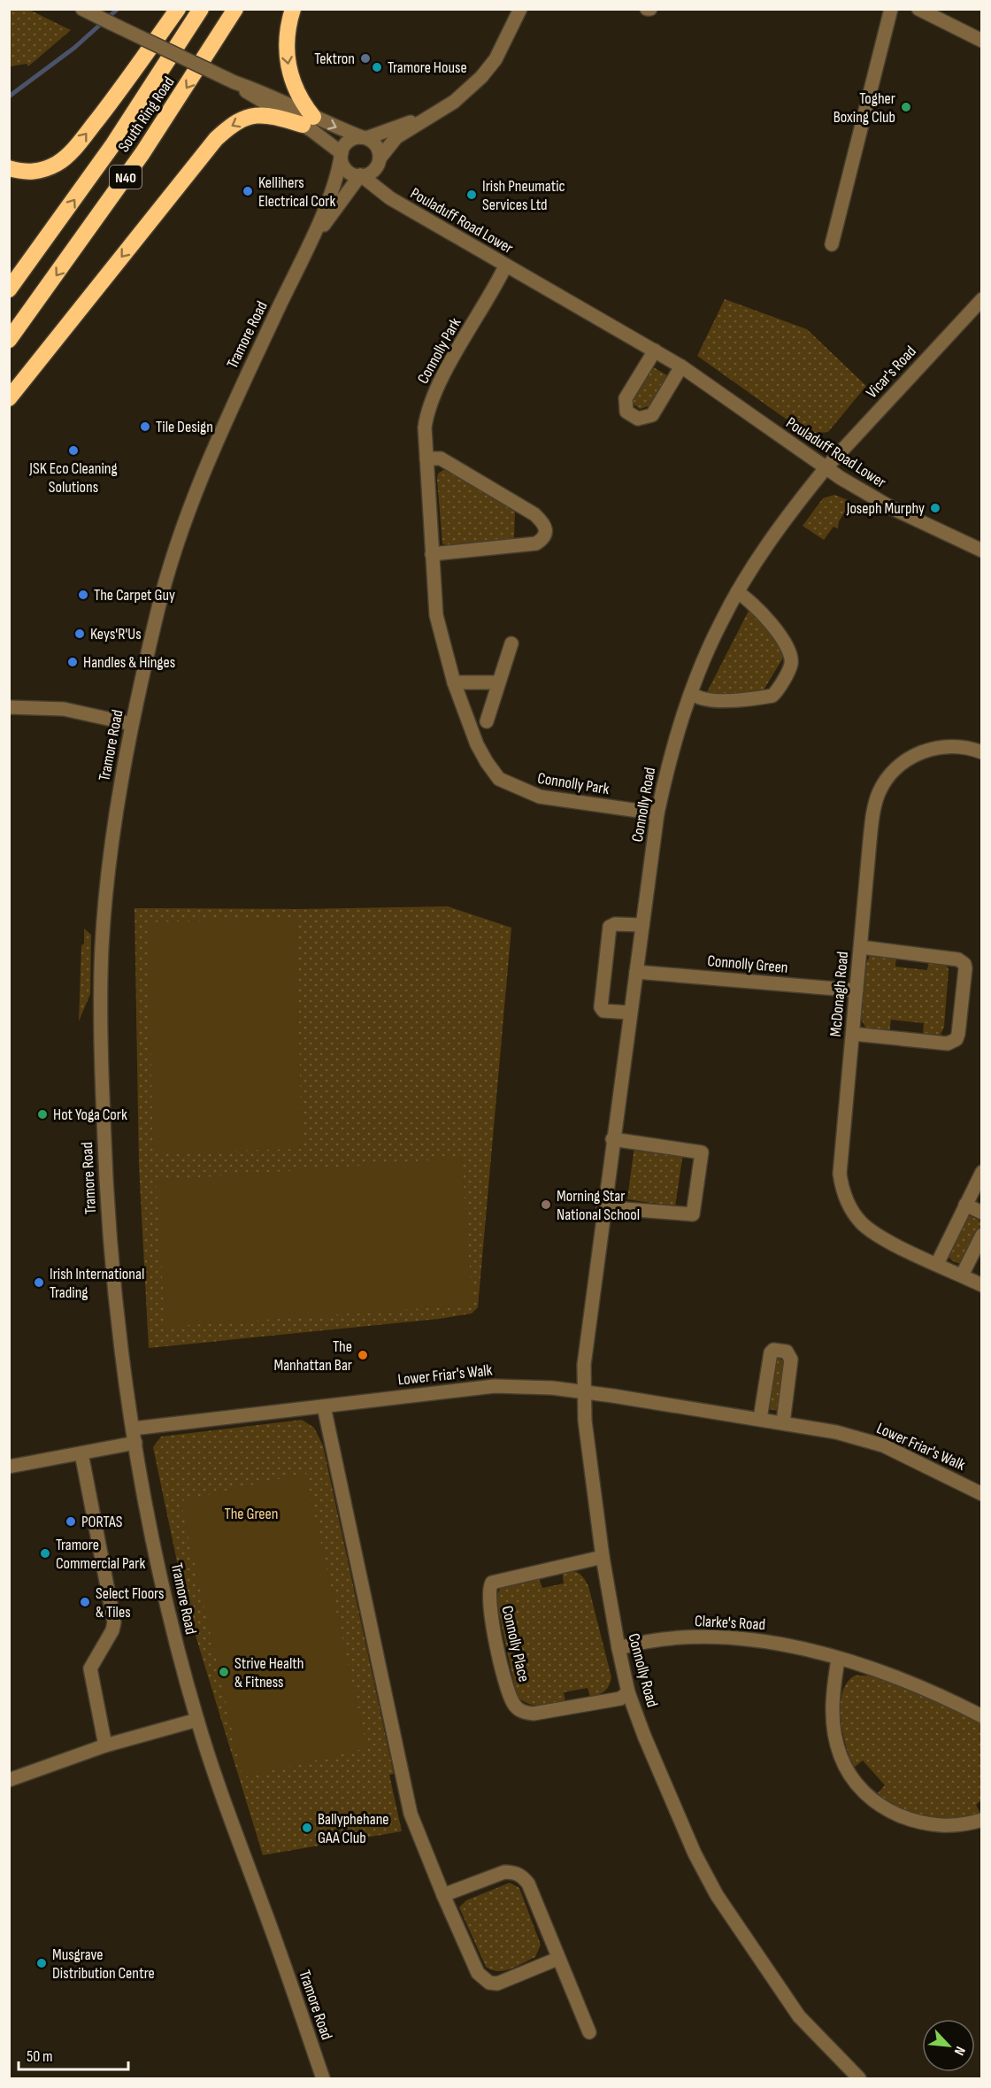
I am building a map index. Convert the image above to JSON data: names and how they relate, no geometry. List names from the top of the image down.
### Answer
{
  "streets": {
    "highway": ["South Ring Road", "N40"],
    "street": [
      "Pouladuff Road Lower",
      "Tramore Road",
      "Connolly Park",
      "Vicar's Road",
      "Connolly Road",
      "Connolly Green",
      "McDonagh Road",
      "Lower Friar's Walk",
      "Clarke's Road",
      "Connolly Place"
    ]
  },
  "crossings": [
    ["Pouladuff Road Lower", "Tramore Road"],
    ["Pouladuff Road Lower", "Connolly Park"],
    ["Pouladuff Road Lower", "Vicar's Road"],
    ["Pouladuff Road Lower", "Connolly Road"],
    ["Tramore Road", "Lower Friar's Walk"],
    ["Connolly Park", "Connolly Road"],
    ["Vicar's Road", "Connolly Road"],
    ["Connolly Road", "Connolly Green"],
    ["Connolly Road", "Lower Friar's Walk"],
    ["Connolly Road", "Clarke's Road"],
    ["Connolly Road", "Connolly Place"],
    ["Connolly Green", "McDonagh Road"]
  ],
  "parks": ["The Green"],
  "places": [
    "Tektron",
    "Tramore House",
    "Togher Boxing Club",
    "Kellihers Electrical Cork",
    "Irish Pneumatic Services Ltd",
    "Tile Design",
    "JSK Eco Cleaning Solutions",
    "Joseph Murphy",
    "The Carpet Guy",
    "Keys'R'Us",
    "Handles & Hinges",
    "Hot Yoga Cork",
    "Morning Star National School",
    "Irish International Trading",
    "The Manhattan Bar",
    "PORTAS",
    "Tramore Commercial Park",
    "Select Floors & Tiles",
    "Strive Health & Fitness",
    "Ballyphehane GAA Club",
    "Musgrave Distribution Centre"
  ],
  "scale_bar": "50 m",
  "north": "bottom right"
}
